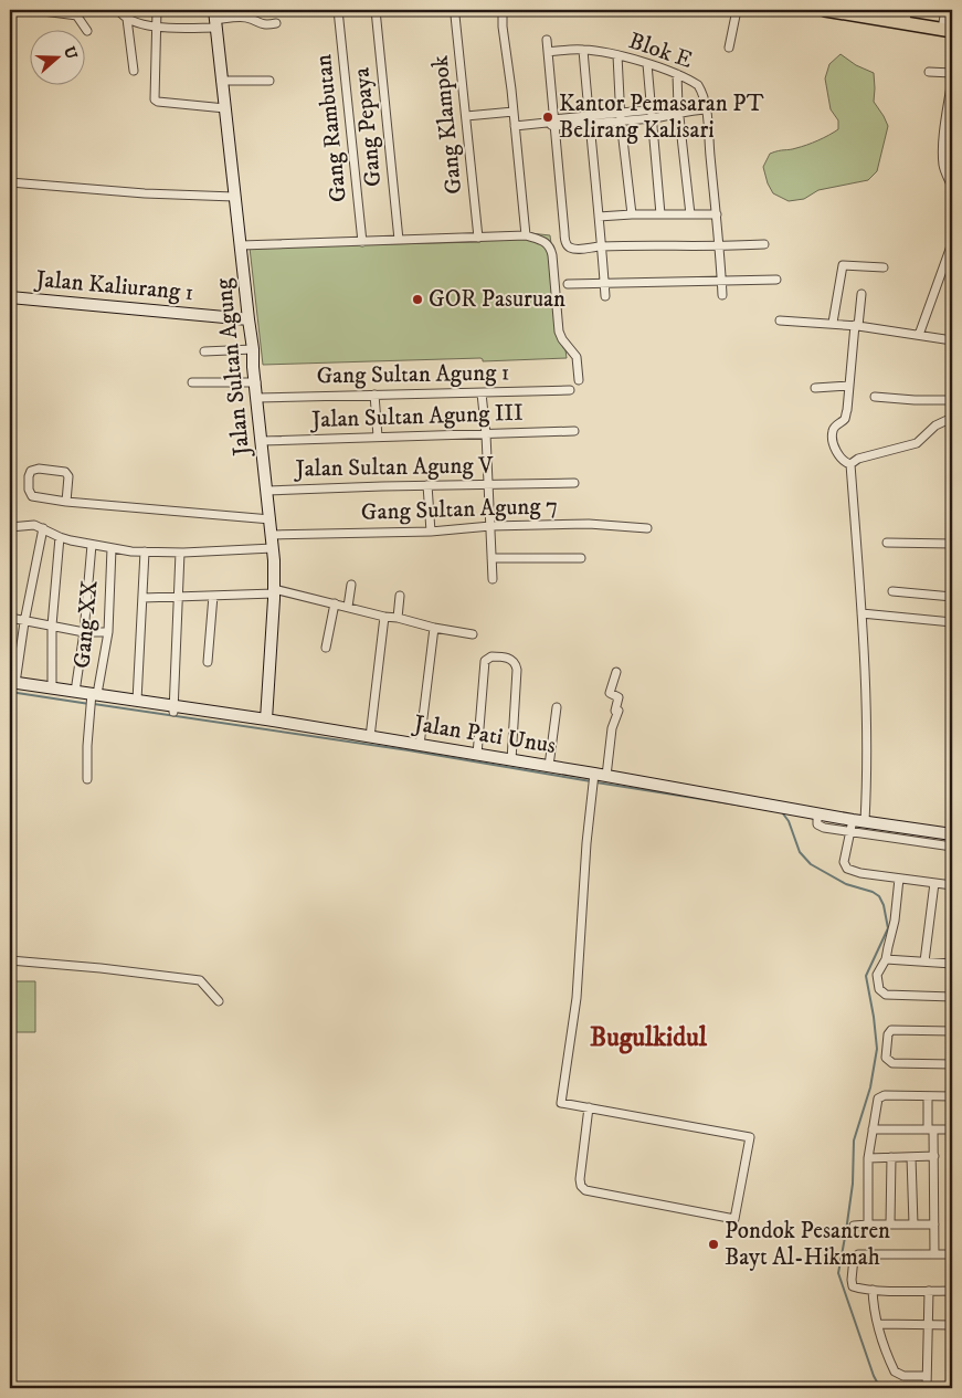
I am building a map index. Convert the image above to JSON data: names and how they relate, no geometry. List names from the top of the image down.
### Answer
{
  "streets": {
    "main road": ["Jalan Kaliurang 1", "Jalan Sultan Agung", "Jalan Pati Unus"],
    "street": [
      "Blok E",
      "Gang Klampok",
      "Gang Pepaya",
      "Gang Rambutan",
      "Gang Sultan Agung 1",
      "Jalan Sultan Agung III",
      "Jalan Sultan Agung V",
      "Gang Sultan Agung 7",
      "Gang XX"
    ]
  },
  "crossings": [
    ["Jalan Kaliurang 1", "Jalan Sultan Agung"],
    ["Jalan Sultan Agung", "Gang Sultan Agung 1"],
    ["Jalan Sultan Agung", "Jalan Sultan Agung III"],
    ["Jalan Sultan Agung", "Jalan Sultan Agung V"],
    ["Jalan Sultan Agung", "Gang Sultan Agung 7"],
    ["Jalan Sultan Agung", "Jalan Pati Unus"],
    ["Gang XX", "Jalan Pati Unus"]
  ],
  "districts": ["Bugulkidul"],
  "places": ["Kantor Pemasaran PT Belirang Kalisari", "GOR Pasuruan", "Pondok Pesantren Bayt Al-Hikmah"],
  "north": "right"
}
